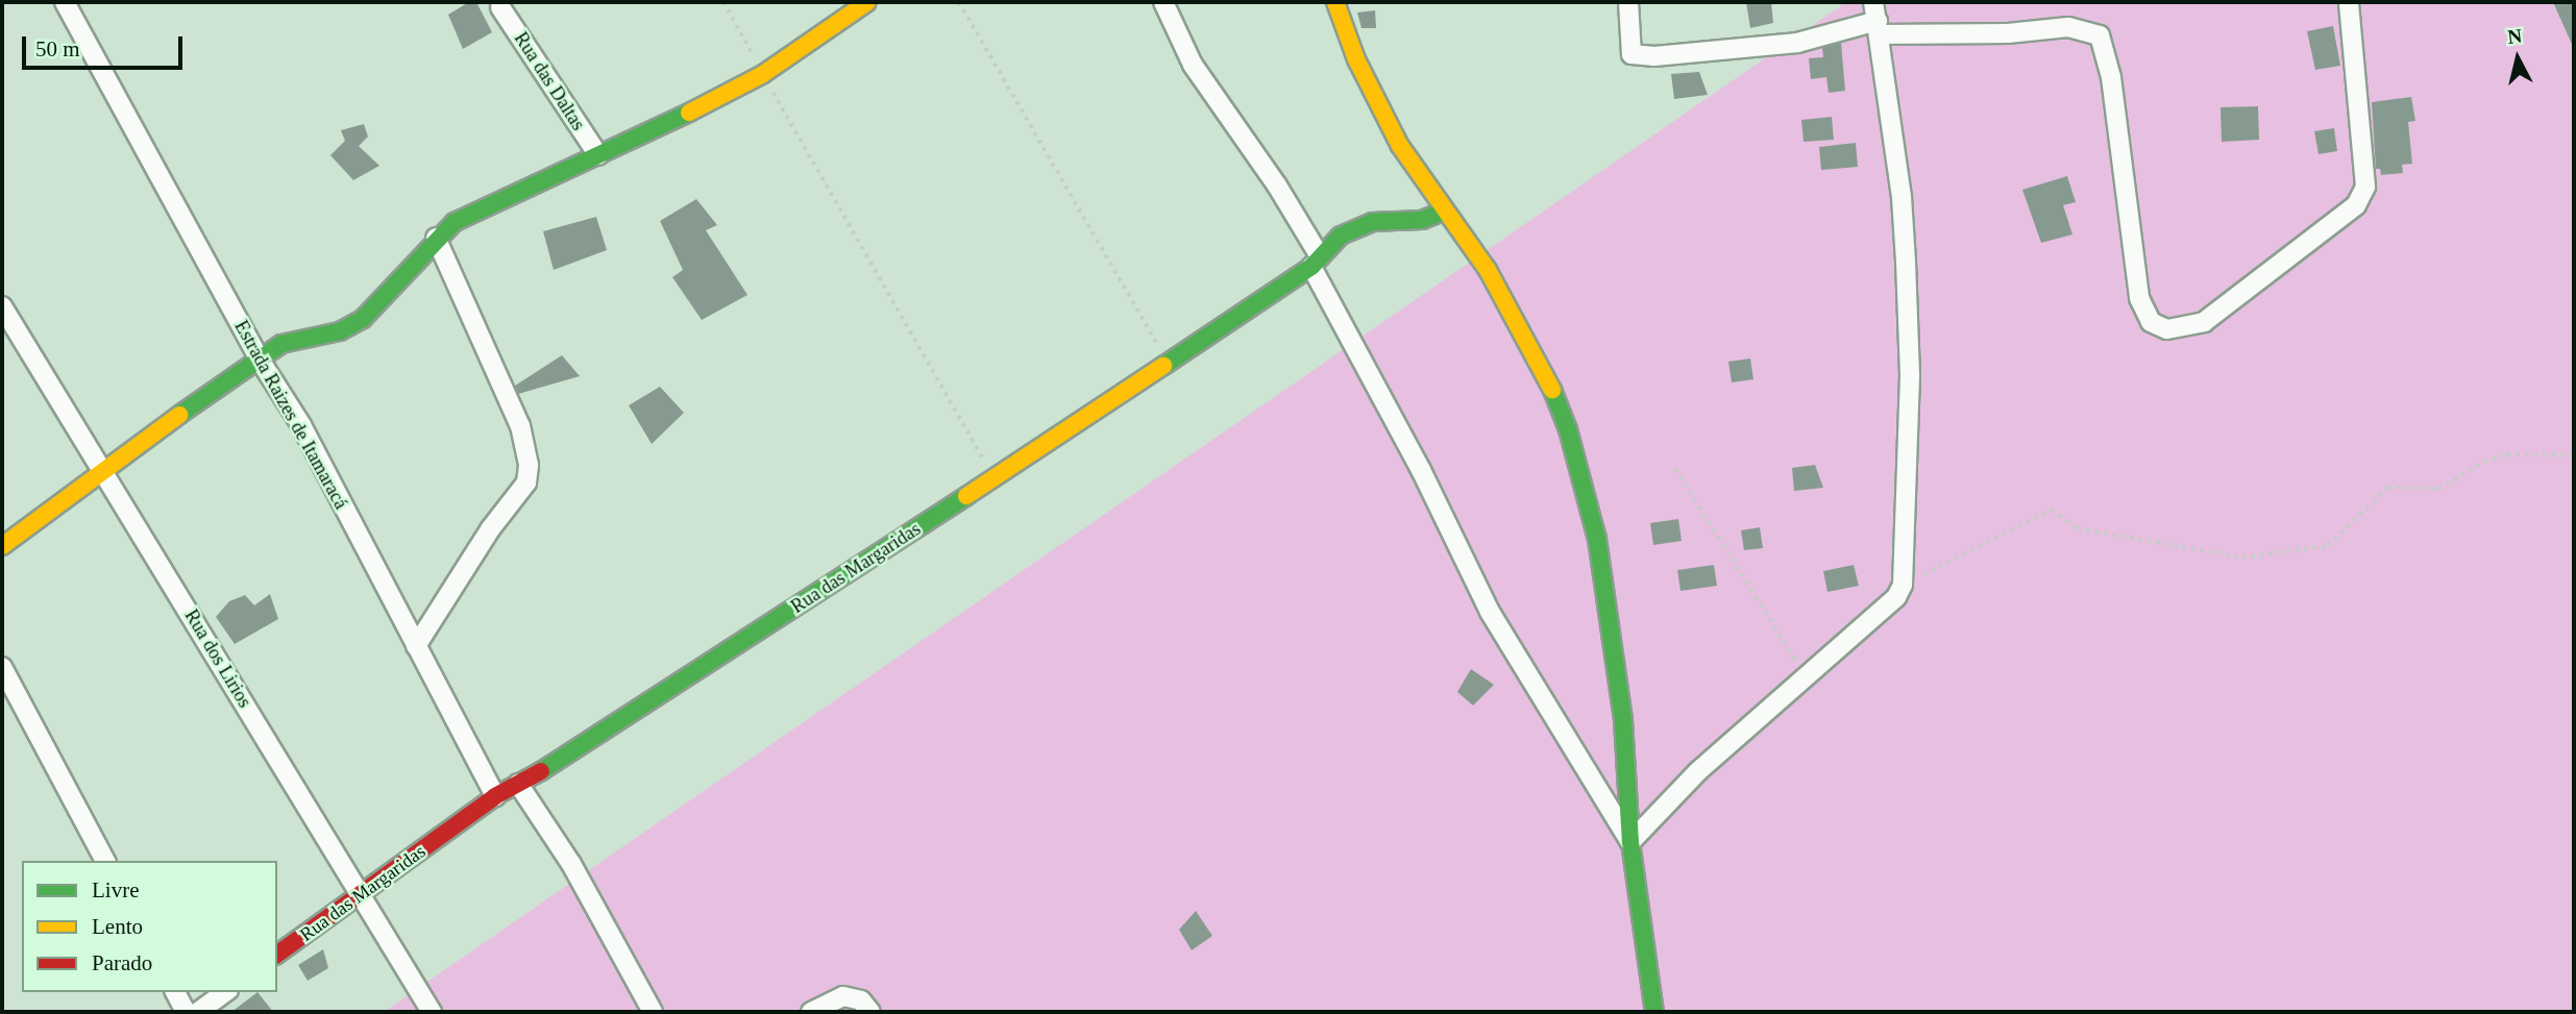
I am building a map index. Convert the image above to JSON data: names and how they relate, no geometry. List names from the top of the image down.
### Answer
{
  "streets": {
    "street": [
      "Rua das Daltas",
      "Estrada Raizes de Itamaracá",
      "Rua das Margaridas",
      "Rua dos Lirios"
    ]
  },
  "crossings": [
    ["Estrada Raizes de Itamaracá", "Rua das Margaridas"],
    ["Rua das Margaridas", "Rua dos Lirios"]
  ],
  "legend": ["Livre", "Lento", "Parado"],
  "scale_bar": "50 m",
  "north": "top"
}
